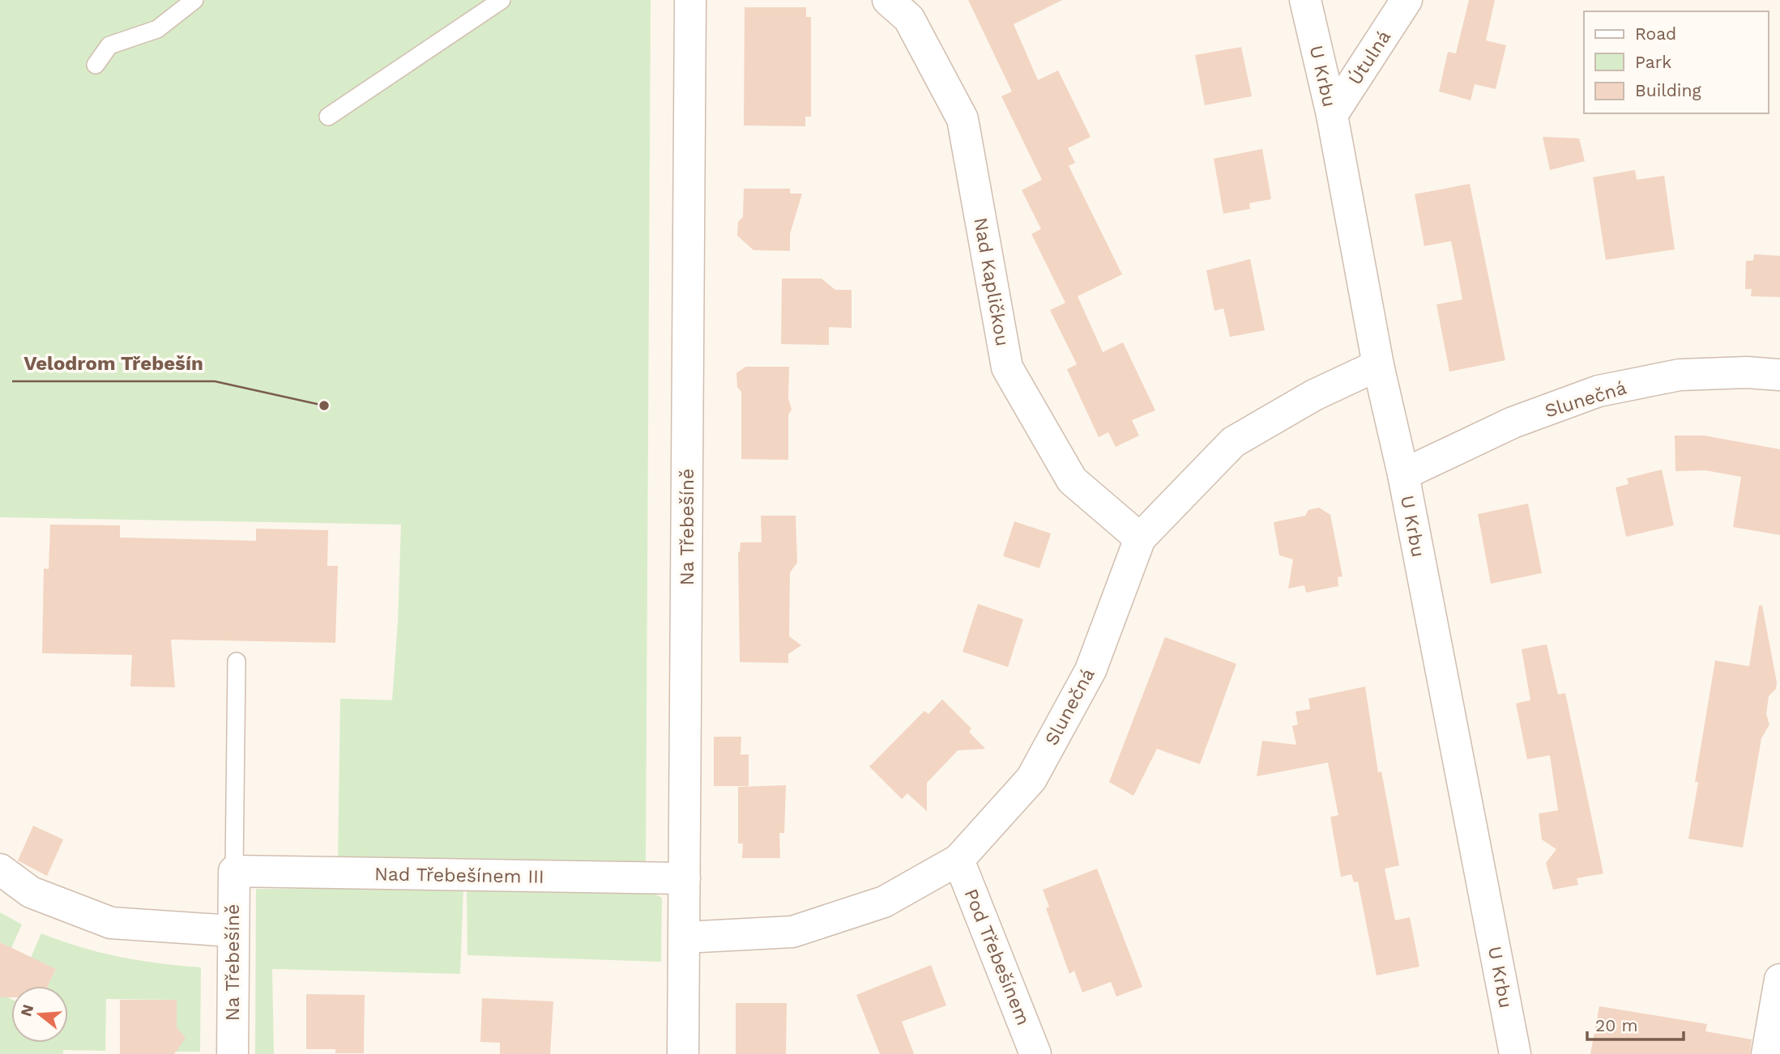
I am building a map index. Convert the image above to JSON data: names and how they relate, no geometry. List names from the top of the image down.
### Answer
{
  "streets": {
    "street": [
      "Útulná",
      "U Krbu",
      "Nad Kapličkou",
      "Slunečná",
      "Na Třebešíně",
      "Nad Třebešínem III",
      "Pod Třebešínem"
    ]
  },
  "crossings": [
    ["Útulná", "U Krbu"],
    ["U Krbu", "Slunečná"],
    ["Nad Kapličkou", "Slunečná"],
    ["Slunečná", "Na Třebešíně"],
    ["Slunečná", "Pod Třebešínem"],
    ["Na Třebešíně", "Nad Třebešínem III"]
  ],
  "places": ["Velodrom Třebešín"],
  "legend": ["Road", "Park", "Building"],
  "scale_bar": "20 m",
  "north": "left"
}
